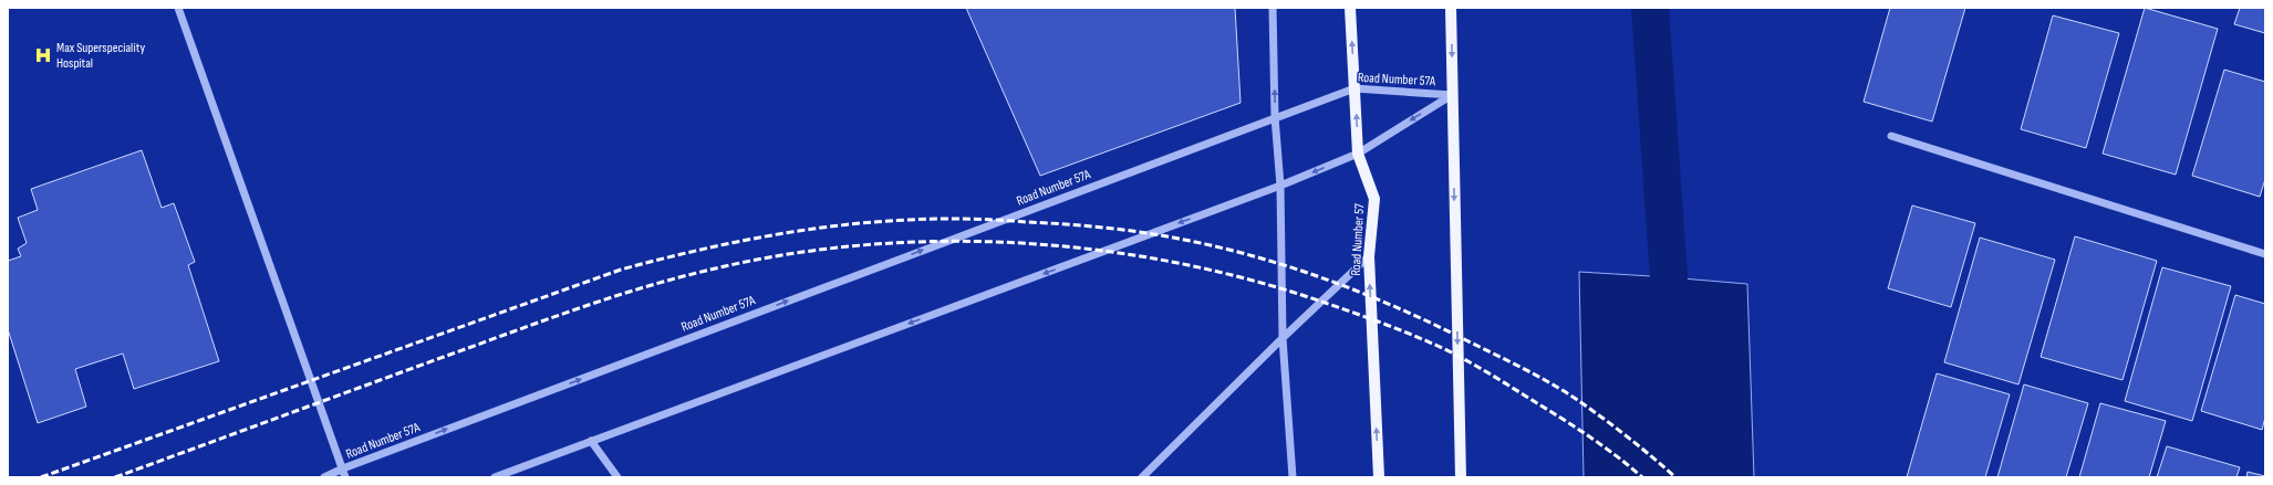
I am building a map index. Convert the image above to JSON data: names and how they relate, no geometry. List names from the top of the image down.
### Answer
{
  "streets": {
    "main road": ["Road Number 57"],
    "street": ["Road Number 57A"]
  },
  "crossings": [
    ["Road Number 57A", "Road Number 57"]
  ],
  "places": {
    "hospital": ["Max Superspeciality Hospital"]
  }
}
